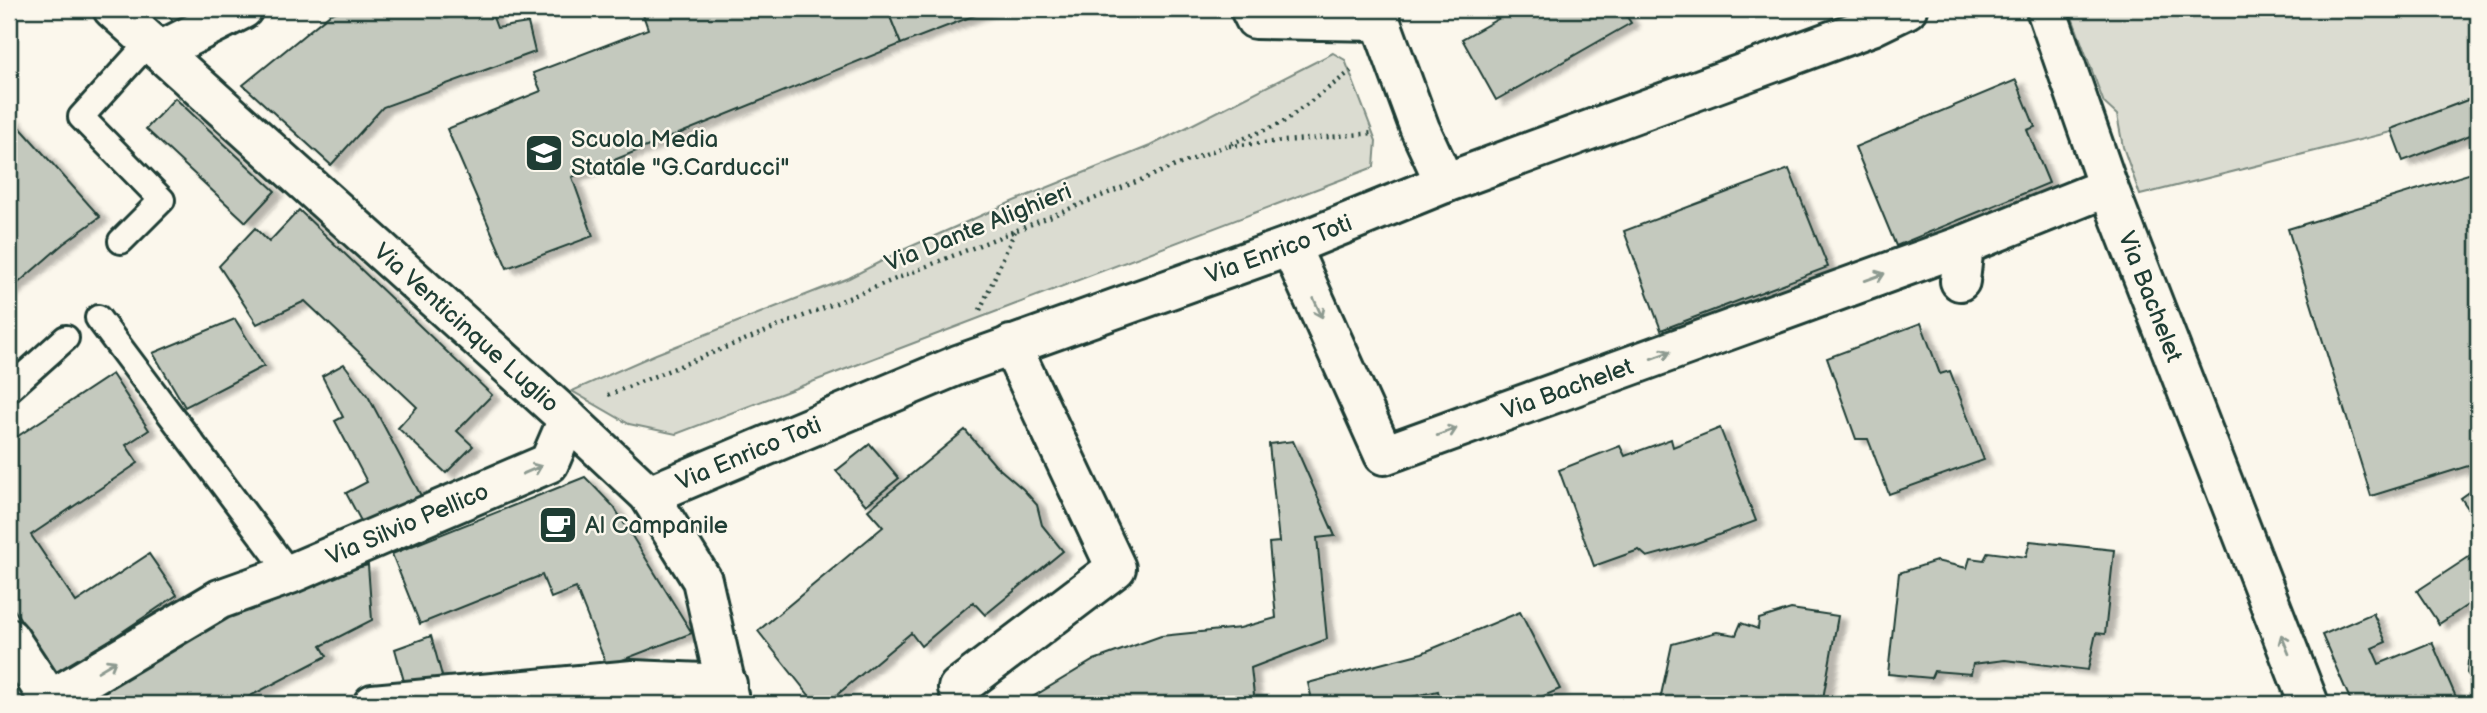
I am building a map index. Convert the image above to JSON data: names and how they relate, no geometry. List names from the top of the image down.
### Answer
{
  "streets": {
    "street": [
      "Via Enrico Toti",
      "Via Bachelet",
      "Via Venticinque Luglio",
      "Via Silvio Pellico"
    ],
    "path": ["Via Dante Alighieri"]
  },
  "crossings": [
    ["Via Dante Alighieri", "Via Venticinque Luglio"],
    ["Via Dante Alighieri", "Via Silvio Pellico"],
    ["Via Enrico Toti", "Via Bachelet"],
    ["Via Enrico Toti", "Via Venticinque Luglio"],
    ["Via Venticinque Luglio", "Via Silvio Pellico"]
  ],
  "places": {
    "school or university": ["Scuola Media Statale \"G.Carducci\""],
    "cafe": ["Al Campanile"]
  }
}
